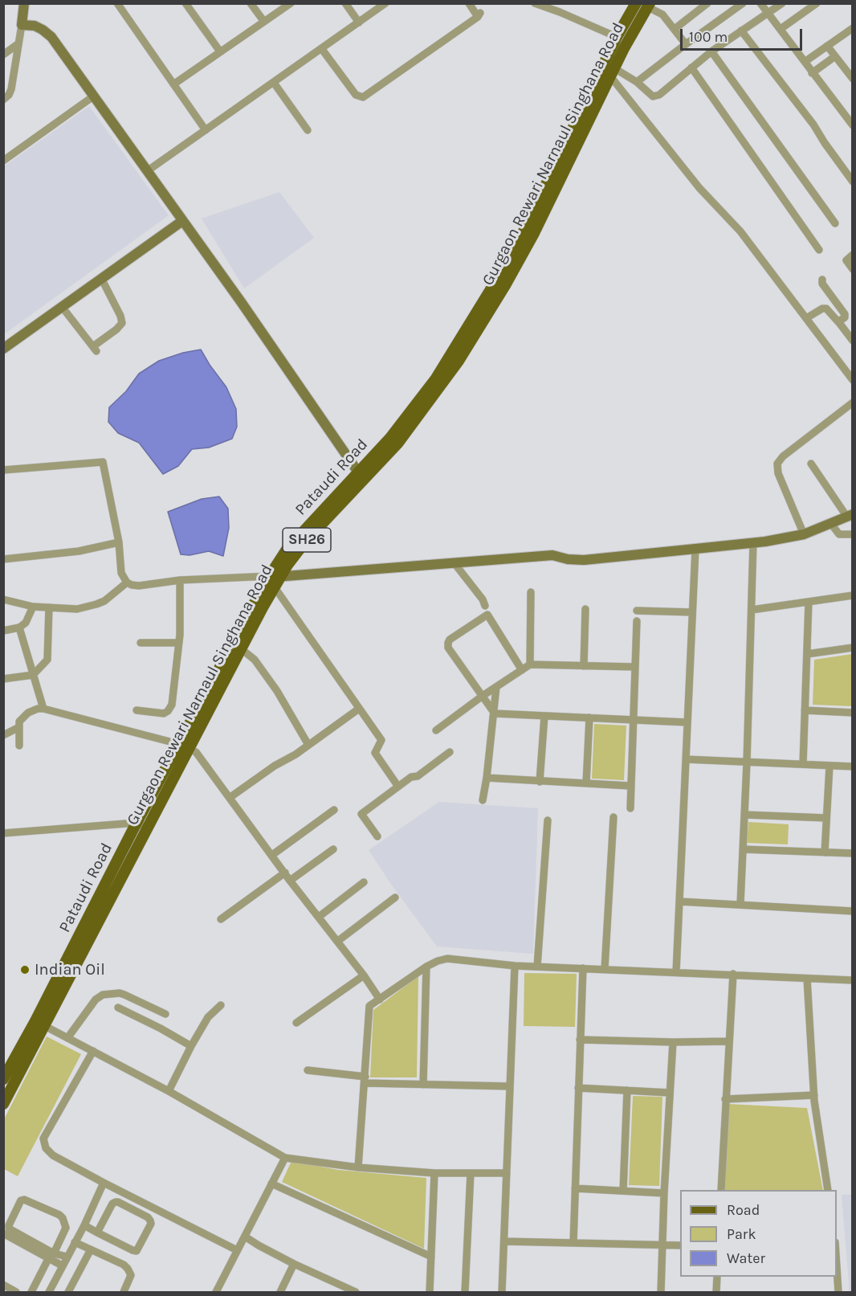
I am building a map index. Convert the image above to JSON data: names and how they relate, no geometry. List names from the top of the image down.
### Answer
{
  "streets": {
    "main road": ["Gurgaon Rewari Narnaul Singhana Road", "SH26"]
  },
  "crossings": [
    ["Gurgaon Rewari Narnaul Singhana Road", "SH26"]
  ],
  "places": ["Indian Oil"],
  "legend": ["Road", "Park", "Water"],
  "scale_bar": "100 m"
}
